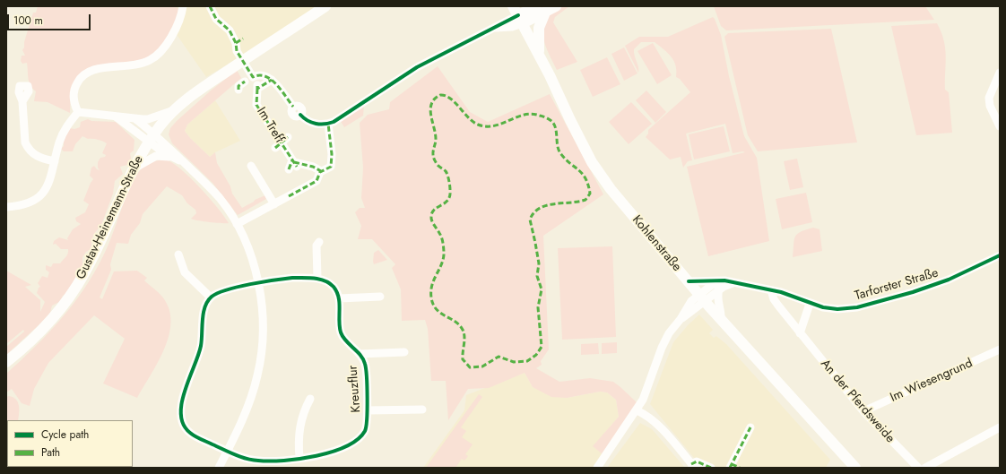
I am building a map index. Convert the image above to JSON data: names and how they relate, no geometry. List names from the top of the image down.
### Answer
{
  "streets": {
    "main road": ["Gustav-Heinemann-Straße", "Kohlenstraße"],
    "street": [
      "Im Treff",
      "Tarforster Straße",
      "Im Wiesengrund",
      "Kreuzflur",
      "An der Pferdsweide"
    ]
  },
  "crossings": [
    ["Kohlenstraße", "Tarforster Straße"],
    ["Tarforster Straße", "An der Pferdsweide"],
    ["Im Wiesengrund", "An der Pferdsweide"]
  ],
  "legend": ["Cycle path", "Path"],
  "scale_bar": "100 m"
}
